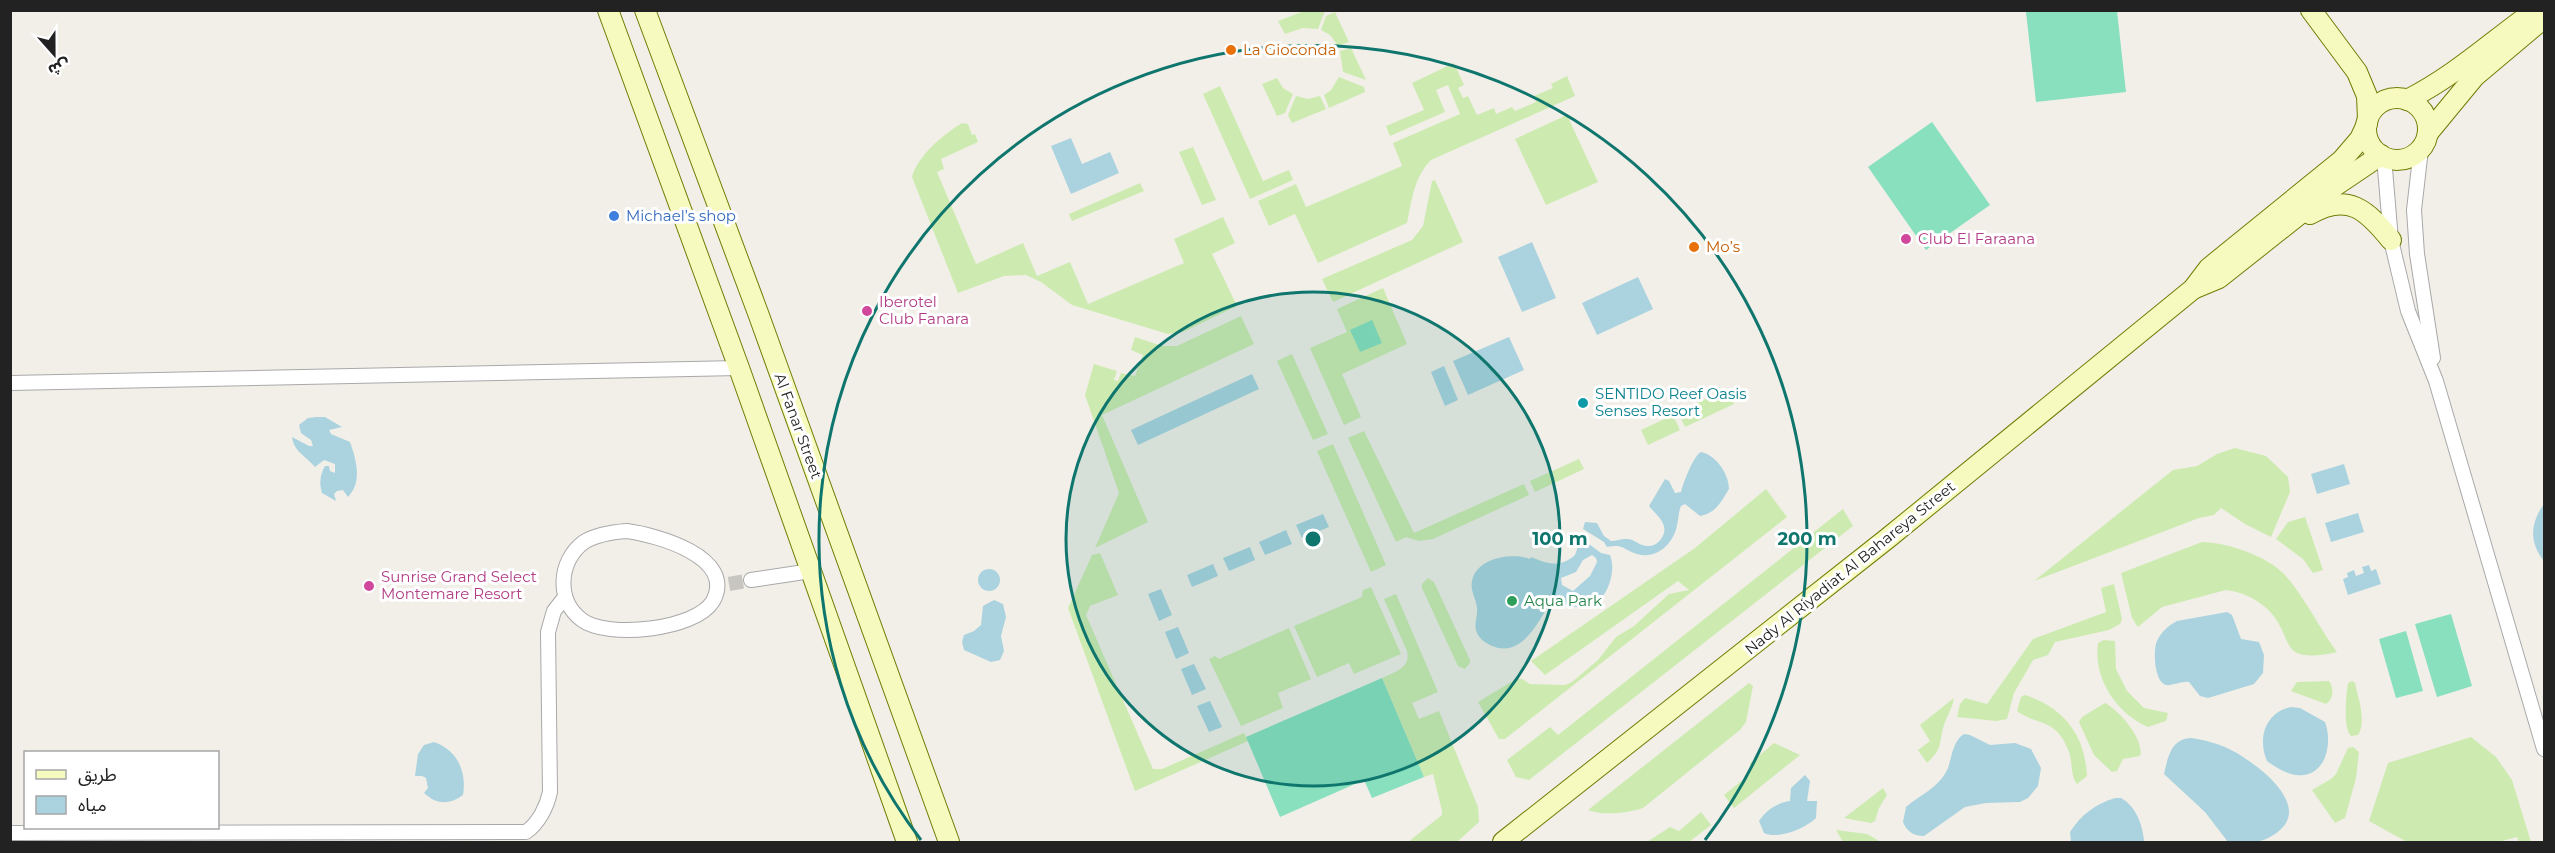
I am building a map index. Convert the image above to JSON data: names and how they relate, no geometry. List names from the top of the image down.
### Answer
{
  "streets": {
    "main road": ["Al Fanar Street", "Nady Al Riyadiat Al Bahareya Street"]
  },
  "places": [
    "La Gioconda",
    "Michael’s shop",
    "Club El Faraana",
    "Mo’s",
    "Iberotel Club Fanara",
    "SENTIDO Reef Oasis Senses Resort",
    "Sunrise Grand Select Montemare Resort",
    "Aqua Park"
  ],
  "legend": ["طريق", "مياه"],
  "north": "bottom",
  "rings": ["100 m", "200 m"]
}
